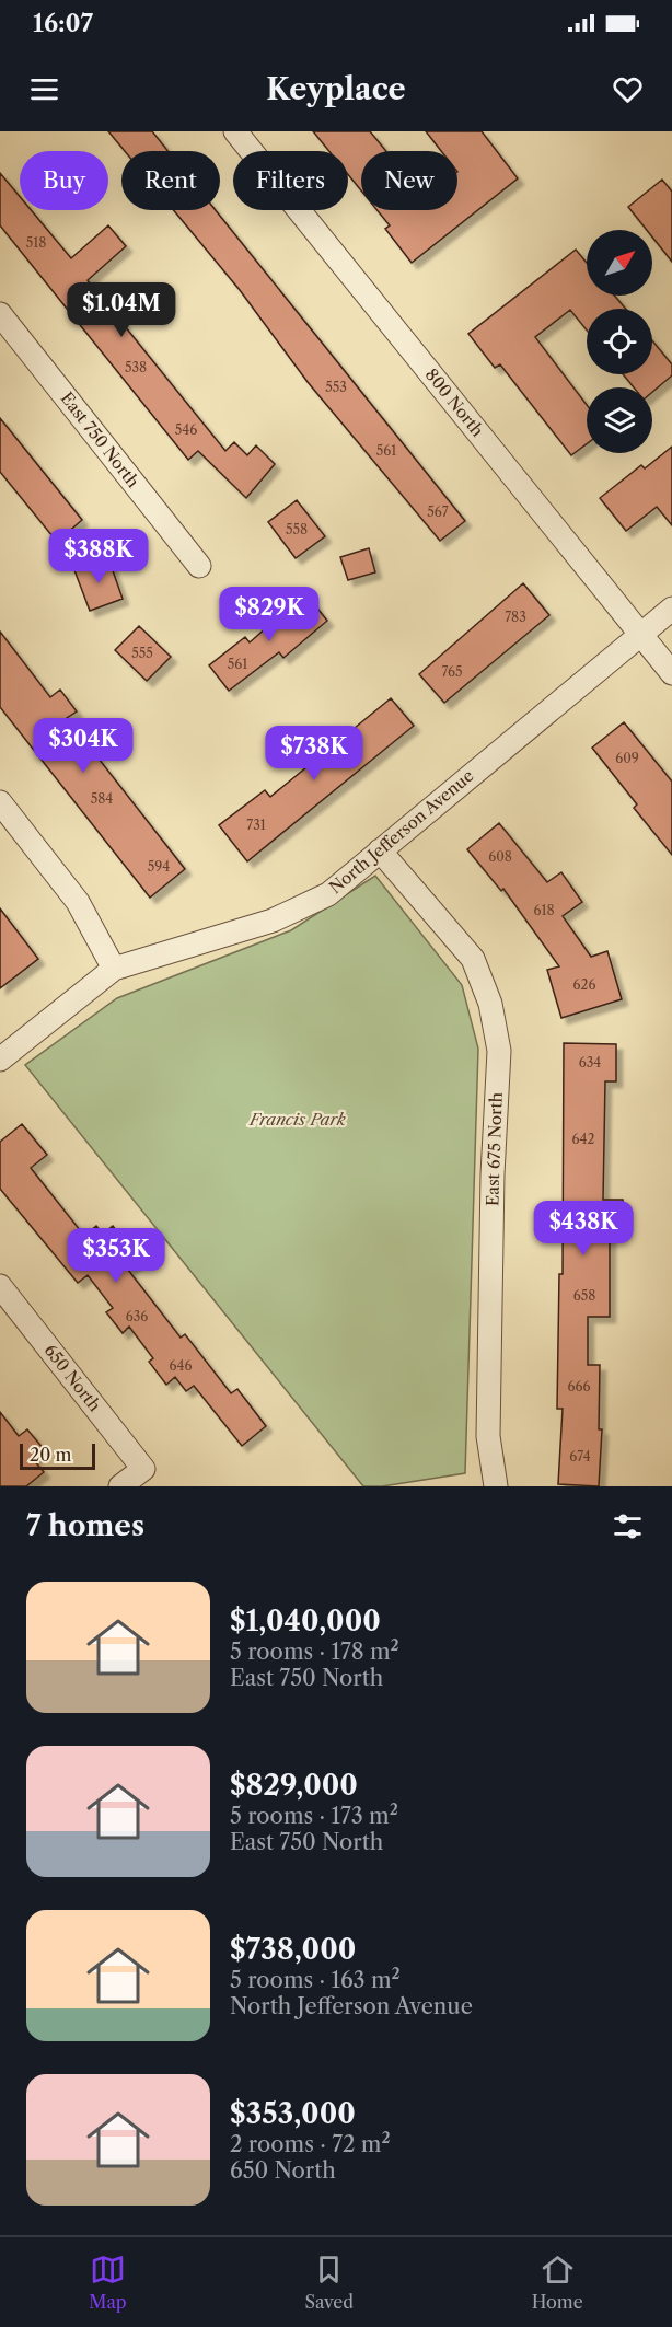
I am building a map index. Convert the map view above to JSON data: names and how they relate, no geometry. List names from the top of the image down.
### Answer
{
  "streets": {
    "street": [
      "800 North",
      "East 750 North",
      "North Jefferson Avenue",
      "East 675 North",
      "650 North"
    ]
  },
  "crossings": [
    ["800 North", "North Jefferson Avenue"],
    ["North Jefferson Avenue", "East 675 North"]
  ],
  "parks": ["Francis Park"],
  "house_numbers": [
    "518",
    "538",
    "553",
    "546",
    "561",
    "567",
    "558",
    "783",
    "555",
    "561",
    "765",
    "609",
    "584",
    "731",
    "608",
    "594",
    "618",
    "626",
    "634",
    "642",
    "658",
    "636",
    "646",
    "666",
    "674"
  ],
  "scale_bar": "20 m",
  "north": "top right",
  "page": {
    "status": "16:07",
    "header": "Keyplace",
    "chip": [
      "Buy",
      "Rent",
      "Filters",
      "New"
    ],
    "price": [
      "$1.04M",
      "$388K",
      "$829K",
      "$304K",
      "$738K",
      "$438K",
      "$353K"
    ],
    "scale": "20 m",
    "heading": "7 homes",
    "list": [
      {
        "name": "$1,040,000",
        "note": "5 rooms · 178 m² · East 750 North"
      },
      {
        "name": "$829,000",
        "note": "5 rooms · 173 m² · East 750 North"
      },
      {
        "name": "$738,000",
        "note": "5 rooms · 163 m² · North Jefferson Avenue"
      },
      {
        "name": "$353,000",
        "note": "2 rooms · 72 m² · 650 North"
      }
    ],
    "tabs": ["Map", "Saved", "Home"]
  }
}
